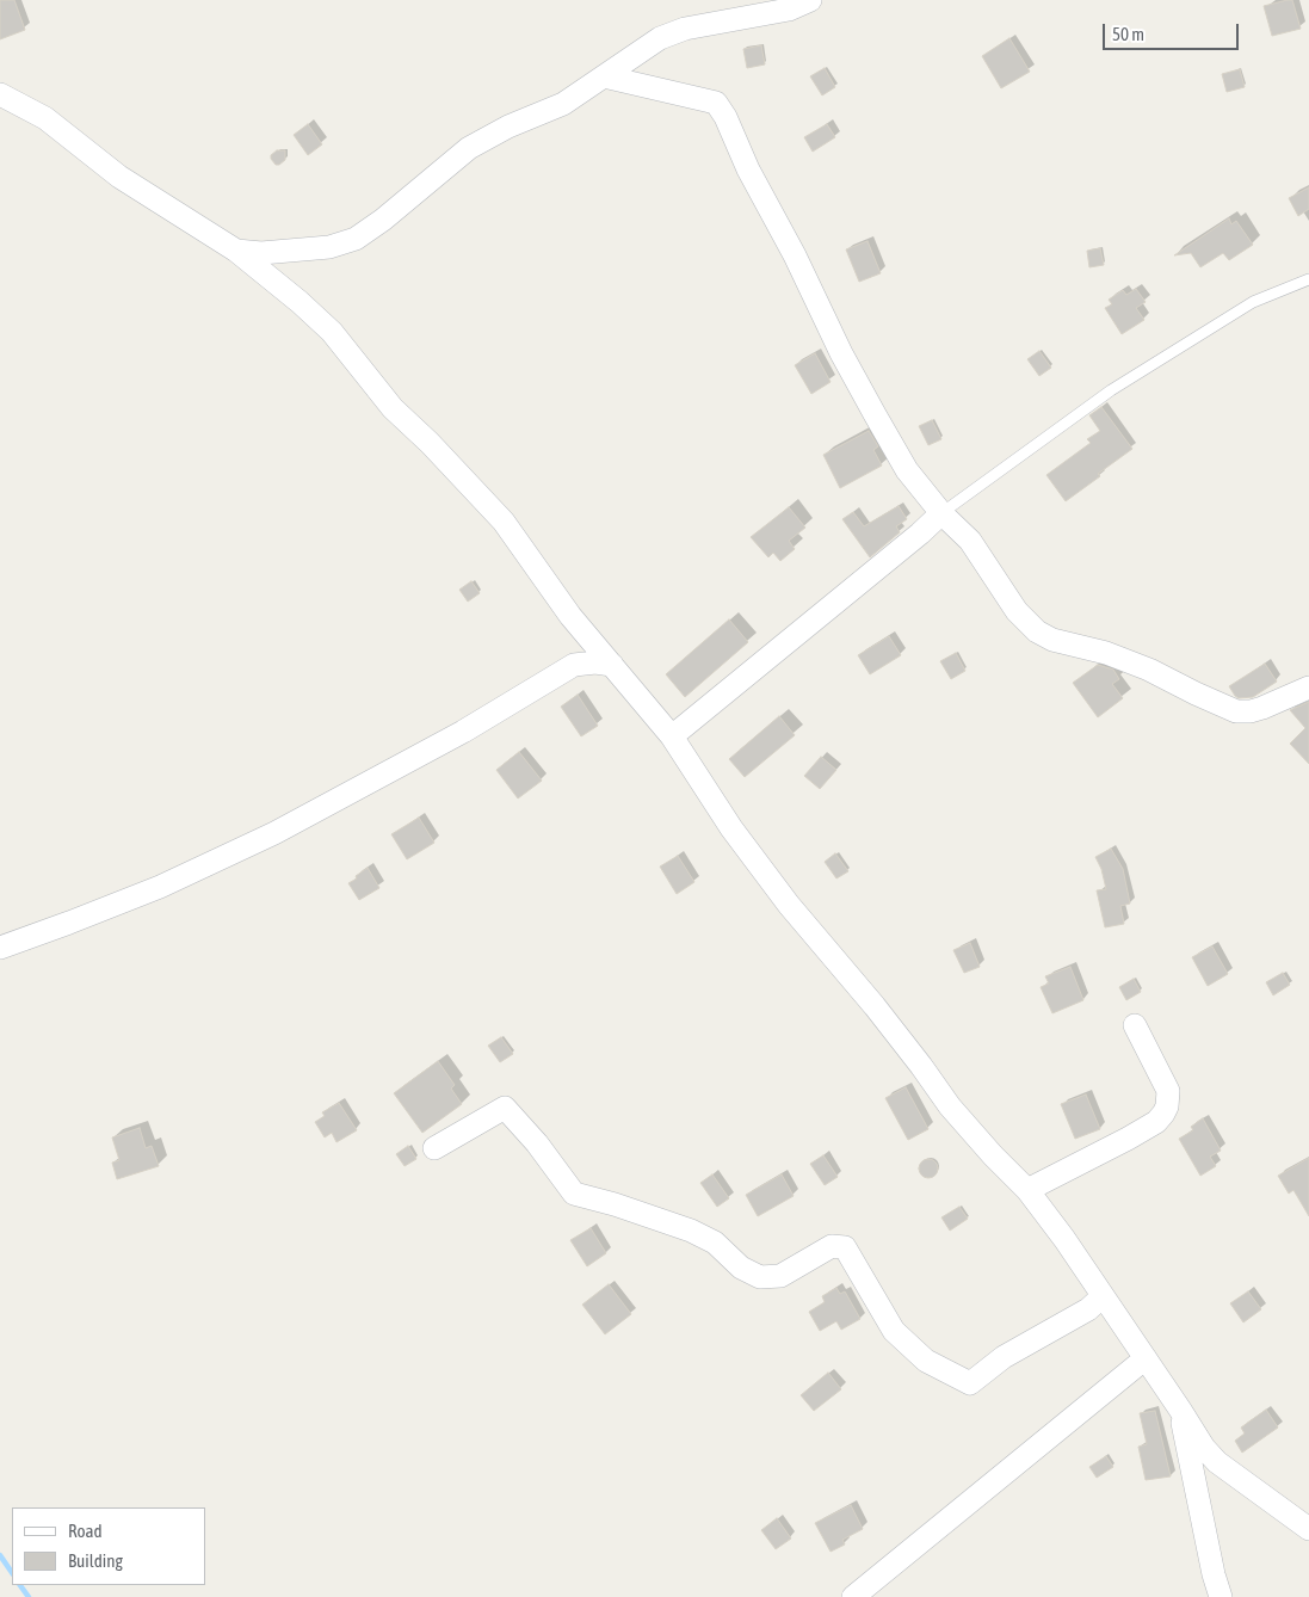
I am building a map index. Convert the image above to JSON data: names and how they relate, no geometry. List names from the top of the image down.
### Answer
{
  "legend": ["Road", "Building"],
  "scale_bar": "50 m"
}
